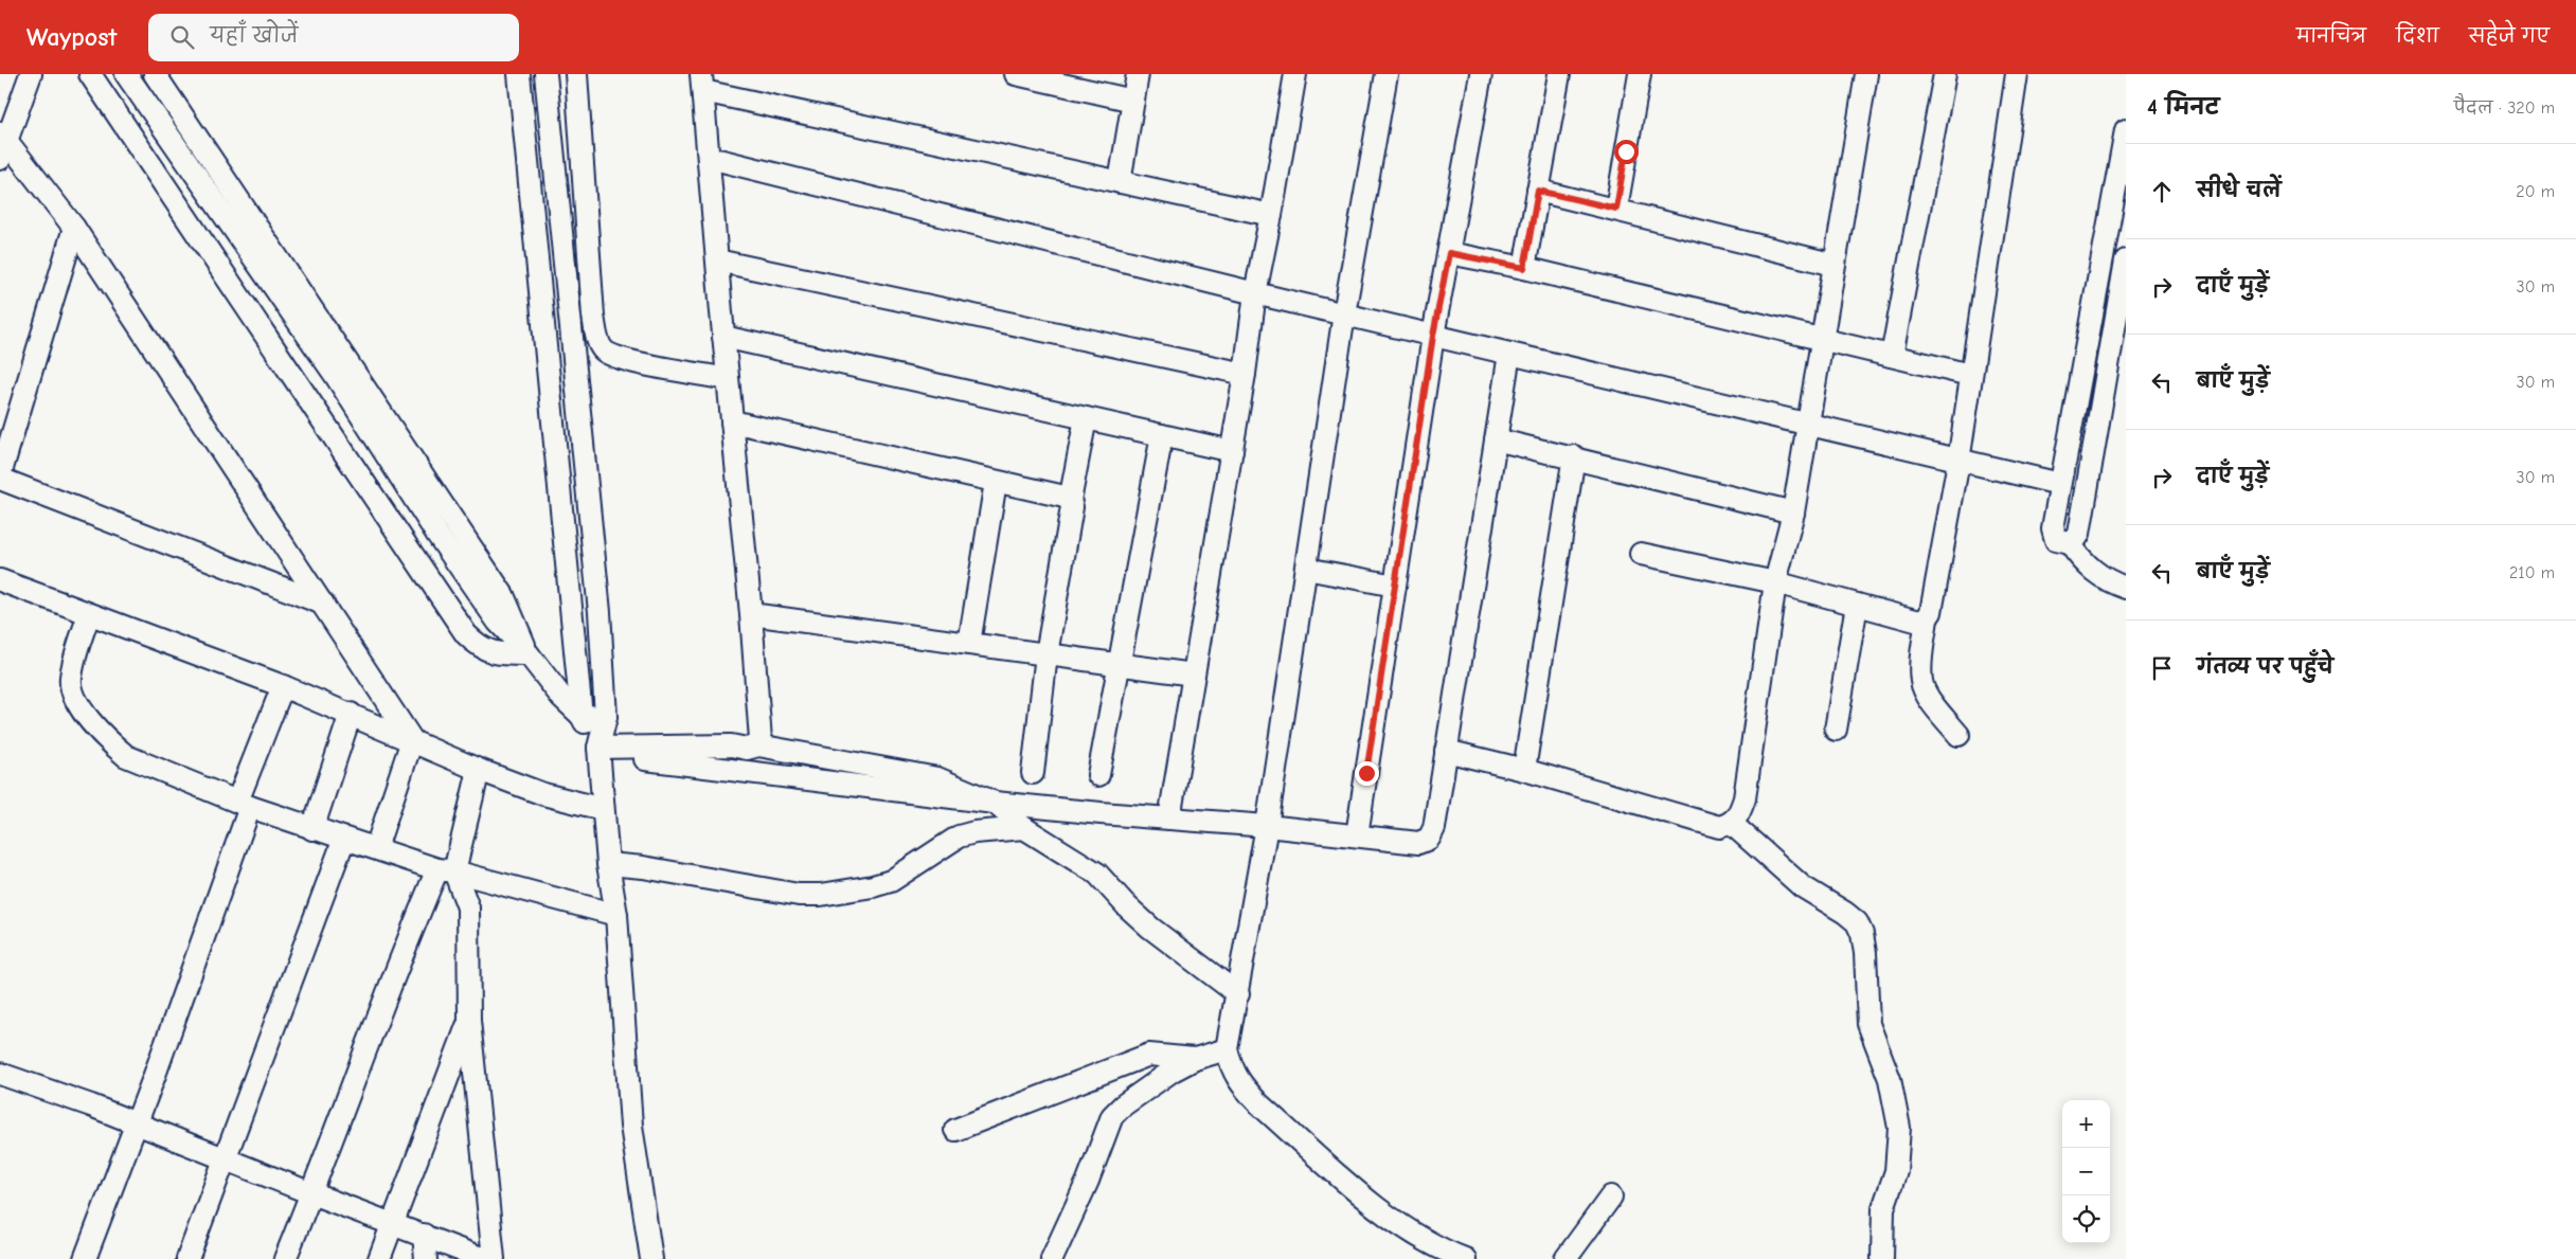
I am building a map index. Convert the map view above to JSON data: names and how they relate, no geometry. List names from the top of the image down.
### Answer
{
  "page": {
    "header": "Waypost",
    "search": "यहाँ खोजें",
    "nav": ["मानचित्र", "दिशा", "सहेजे गए"],
    "heading": ["4 मिनट", "पैदल · 320 m"],
    "list": [
      ["सीधे चलें", "20 m"],
      ["दाएँ मुड़ें", "30 m"],
      ["बाएँ मुड़ें", "30 m"],
      ["दाएँ मुड़ें", "30 m"],
      ["बाएँ मुड़ें", "210 m"],
      "गंतव्य पर पहुँचे"
    ],
    "map_buttons": ["+", "−"]
  }
}
